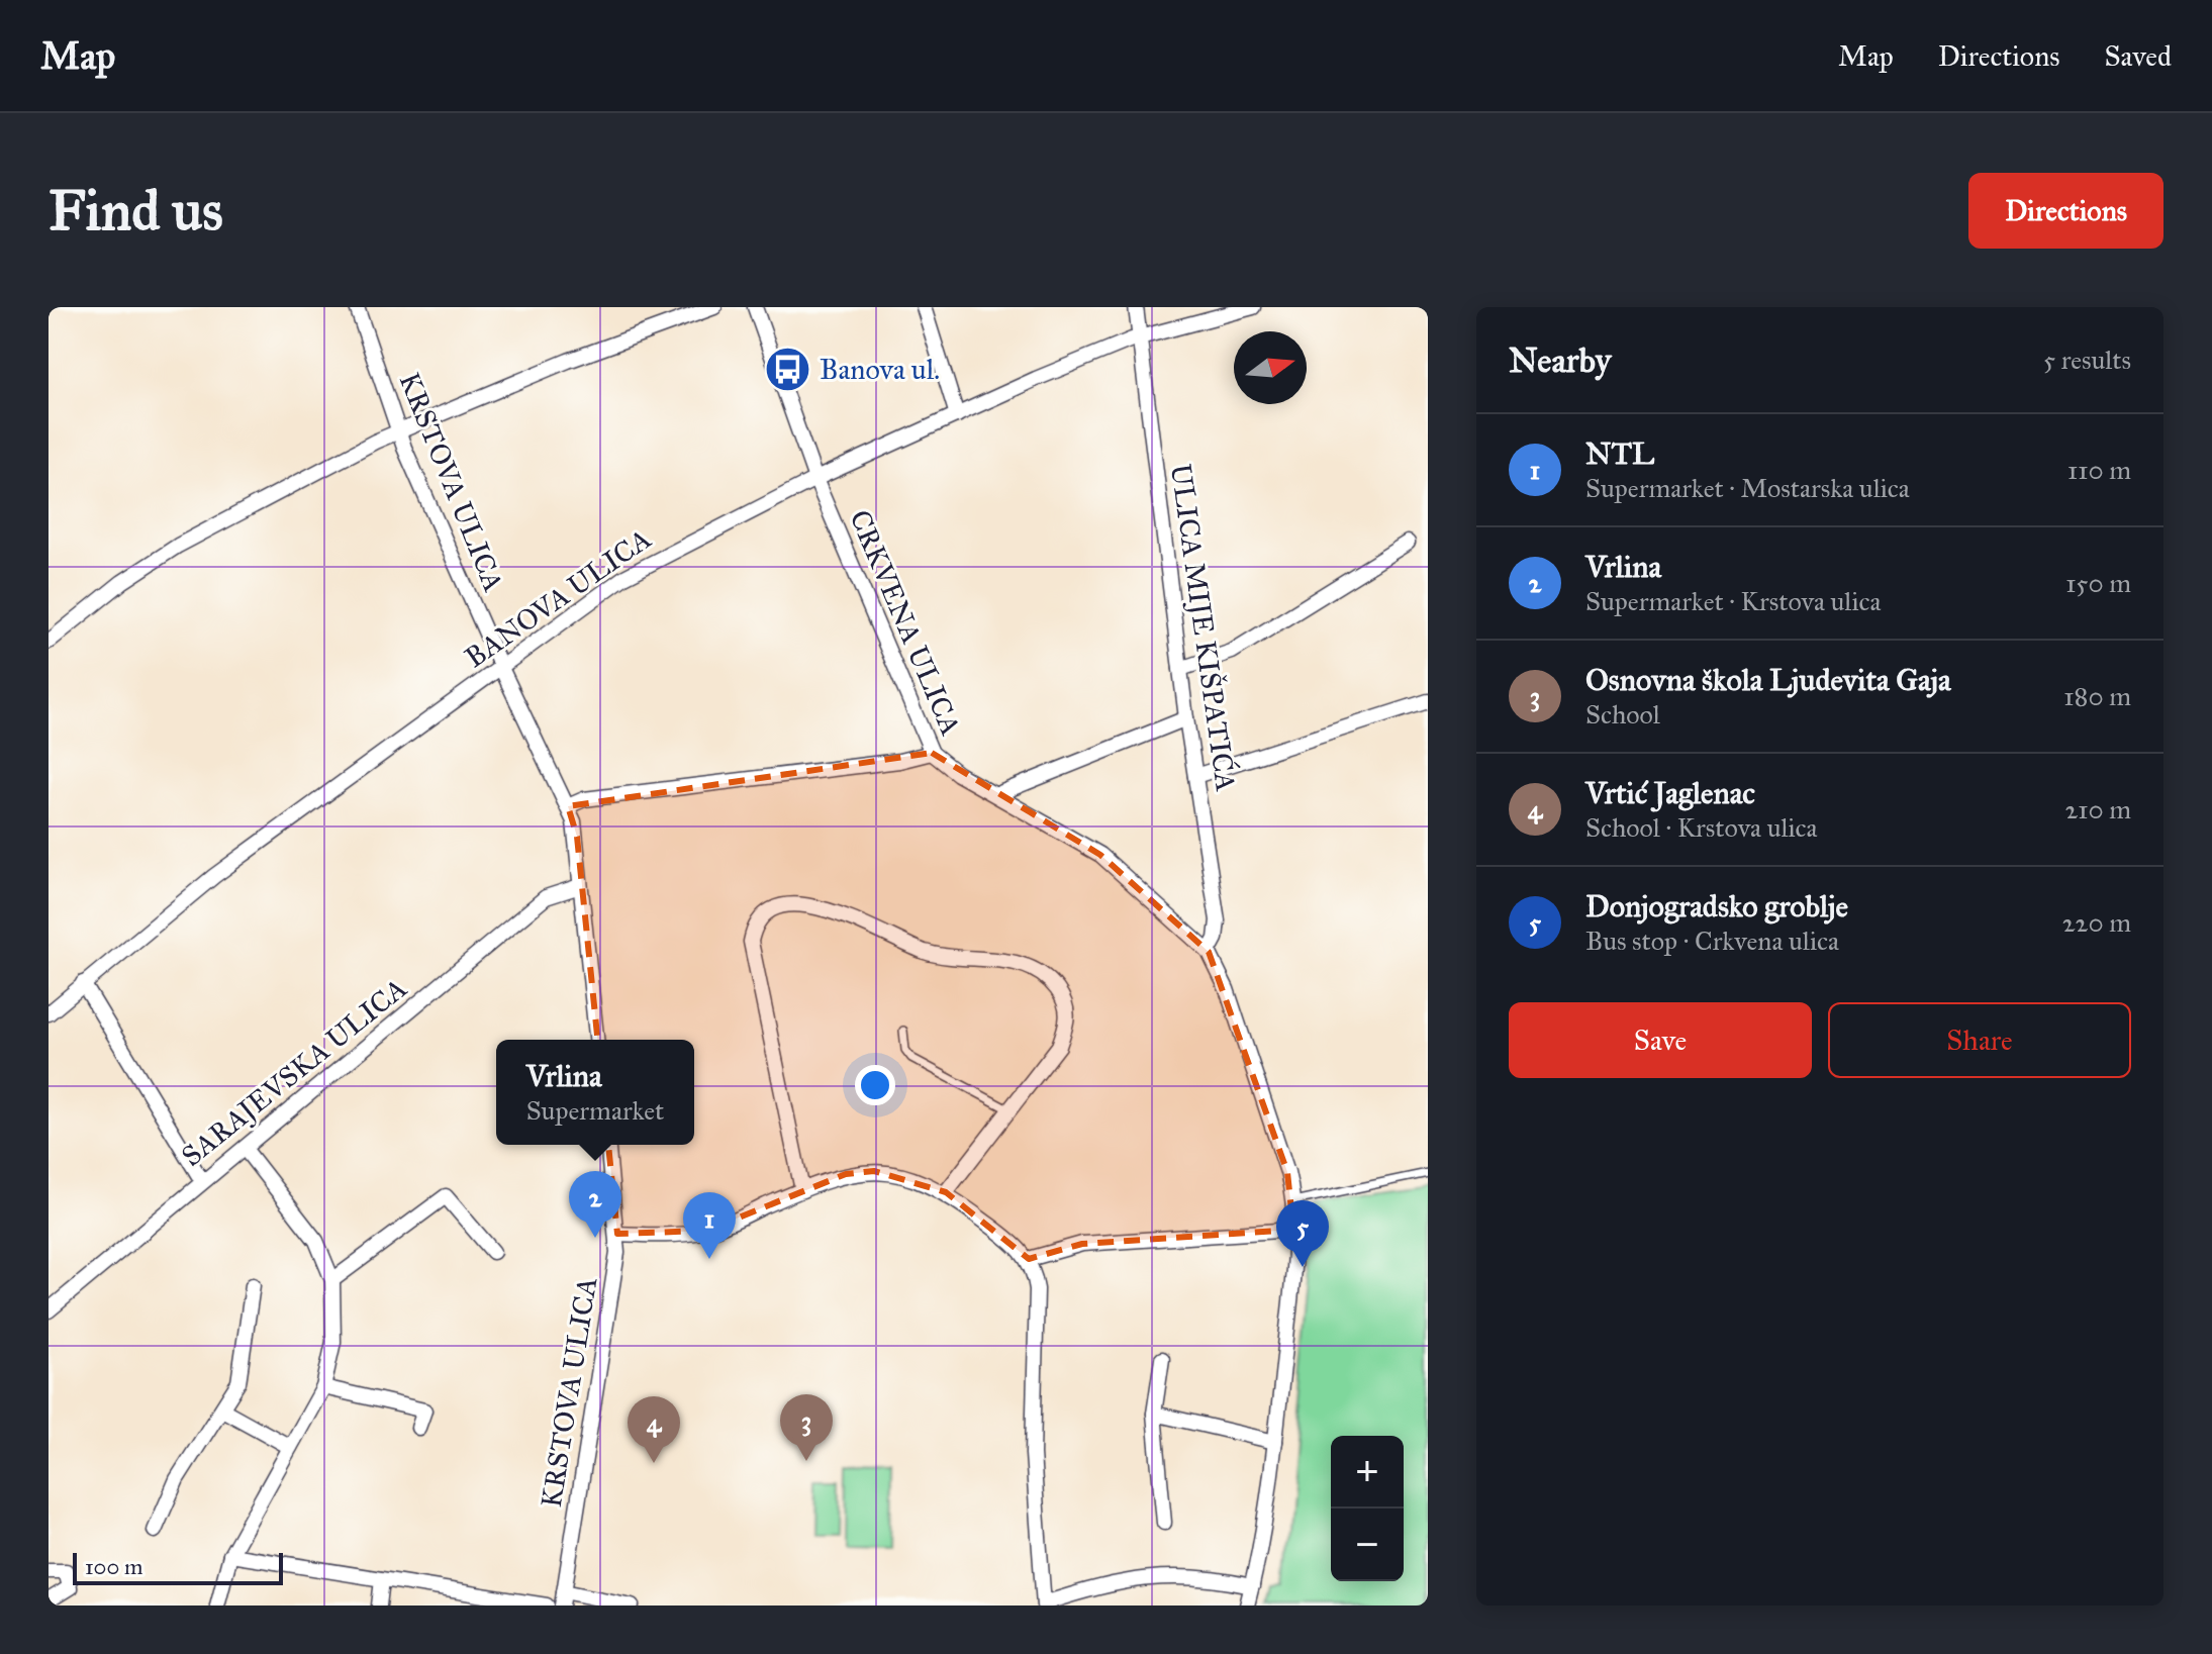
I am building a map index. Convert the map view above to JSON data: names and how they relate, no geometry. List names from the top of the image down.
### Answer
{
  "streets": {
    "street": [
      "KRSTOVA ULICA",
      "BANOVA ULICA",
      "CRKVENA ULICA",
      "ULICA MIJE KIŠPATIĆA",
      "SARAJEVSKA ULICA"
    ]
  },
  "crossings": [
    ["KRSTOVA ULICA", "BANOVA ULICA"],
    ["KRSTOVA ULICA", "SARAJEVSKA ULICA"],
    ["BANOVA ULICA", "CRKVENA ULICA"],
    ["BANOVA ULICA", "ULICA MIJE KIŠPATIĆA"],
    ["CRKVENA ULICA", "ULICA MIJE KIŠPATIĆA"]
  ],
  "places": {
    "bus stop": ["Banova ul."]
  },
  "scale_bar": "100 m",
  "north": "right",
  "page": {
    "header": "Map",
    "nav": ["Map", "Directions", "Saved"],
    "buttons": [
      "Directions",
      ["Save", "Share"]
    ],
    "title": "Find us",
    "heading": ["Nearby", "5 results"],
    "list": [
      {
        "mark": "1",
        "name": "NTL",
        "note": "Supermarket · Mostarska ulica",
        "value": "110 m"
      },
      {
        "mark": "2",
        "name": "Vrlina",
        "note": "Supermarket · Krstova ulica",
        "value": "150 m"
      },
      {
        "mark": "3",
        "name": "Osnovna škola Ljudevita Gaja",
        "note": "School",
        "value": "180 m"
      },
      {
        "mark": "4",
        "name": "Vrtić Jaglenac",
        "note": "School · Krstova ulica",
        "value": "210 m"
      },
      {
        "mark": "5",
        "name": "Donjogradsko groblje",
        "note": "Bus stop · Crkvena ulica",
        "value": "220 m"
      }
    ],
    "popup": ["Vrlina", "Supermarket"],
    "pins": [
      "2",
      "1",
      "5",
      "3",
      "4"
    ],
    "map_buttons": ["+", "−"],
    "scale": "100 m"
  }
}
